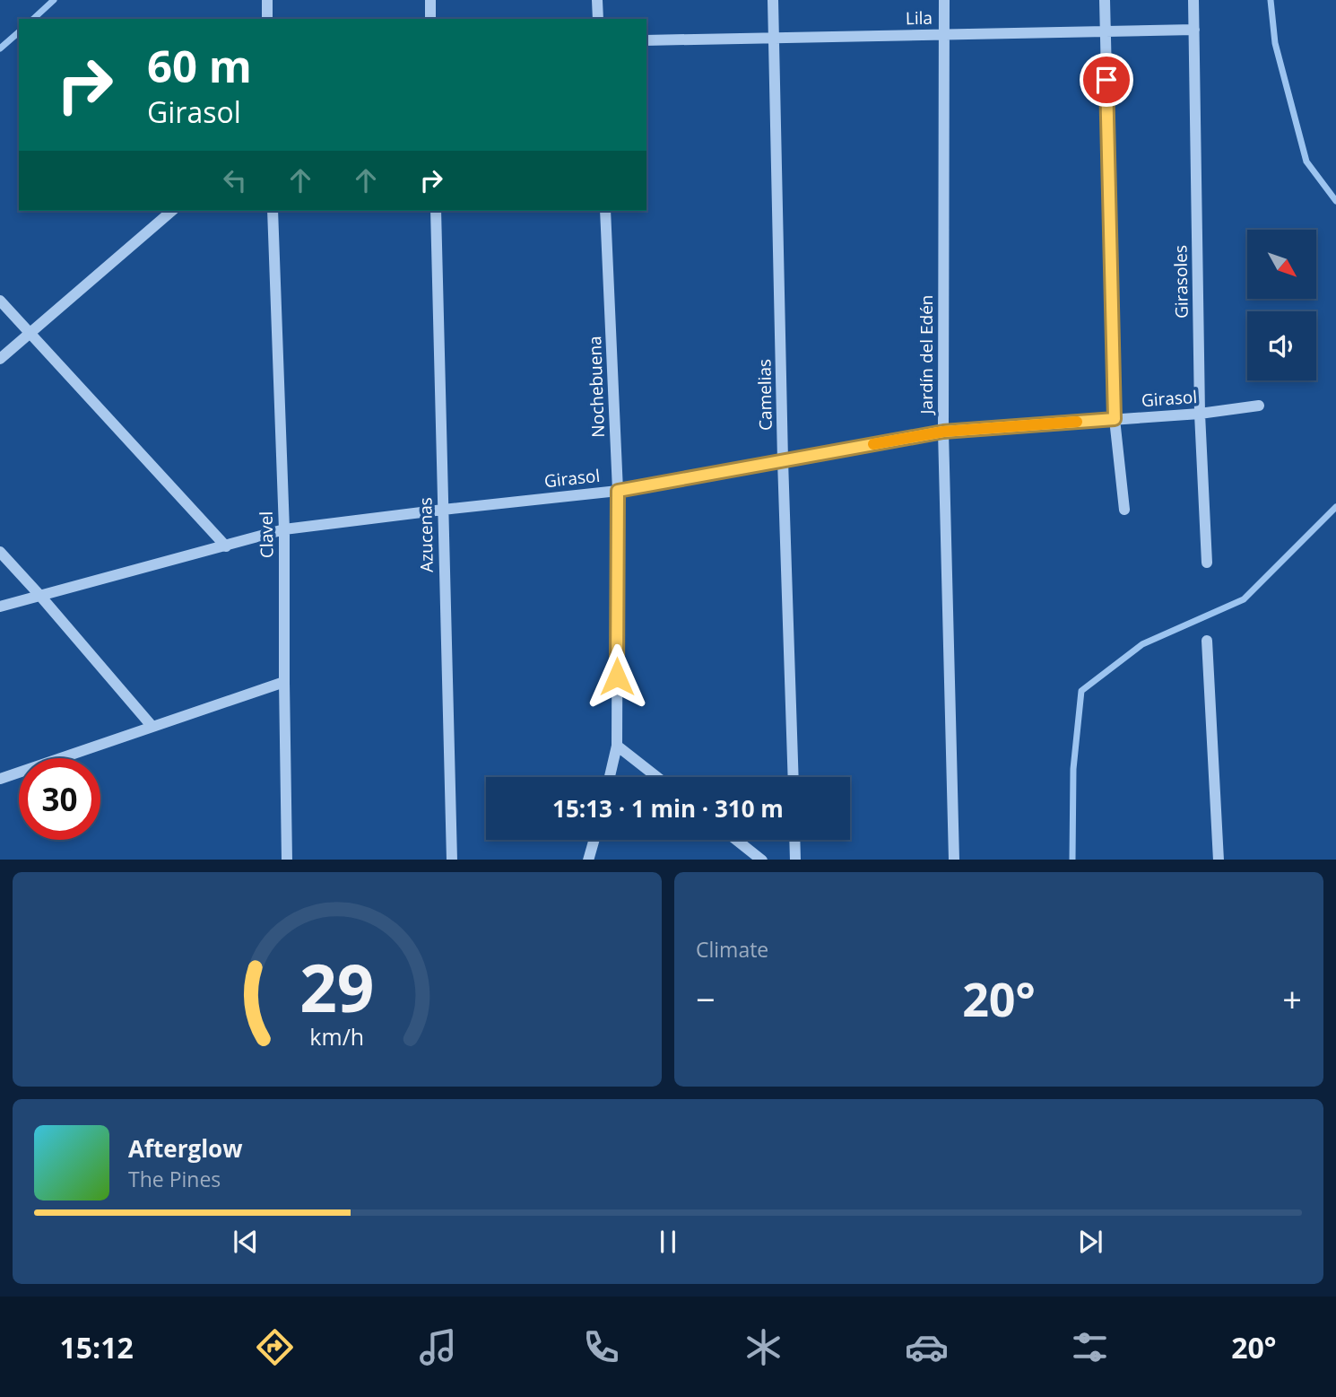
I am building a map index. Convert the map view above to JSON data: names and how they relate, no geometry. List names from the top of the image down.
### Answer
{
  "streets": {
    "street": [
      "Lila",
      "Girasoles",
      "Jardín del Edén",
      "Nochebuena",
      "Camelias",
      "Girasol",
      "Clavel",
      "Azucenas"
    ]
  },
  "crossings": [
    ["Lila", "Girasoles"],
    ["Lila", "Jardín del Edén"],
    ["Lila", "Camelias"],
    ["Girasoles", "Girasol"],
    ["Jardín del Edén", "Girasol"],
    ["Nochebuena", "Girasol"],
    ["Camelias", "Girasol"],
    ["Girasol", "Clavel"],
    ["Girasol", "Azucenas"]
  ],
  "north": "bottom right",
  "page": {
    "turn": ["60 m", "Girasol"],
    "limit": "30",
    "trip": "15:13 · 1 min · 310 m",
    "tile": "Climate",
    "heat": ["−", "20°", "+"],
    "song": ["Afterglow", "The Pines"],
    "tabs": ["15:12", "20°"],
    "gauge": ["29", "km/h"]
  }
}
